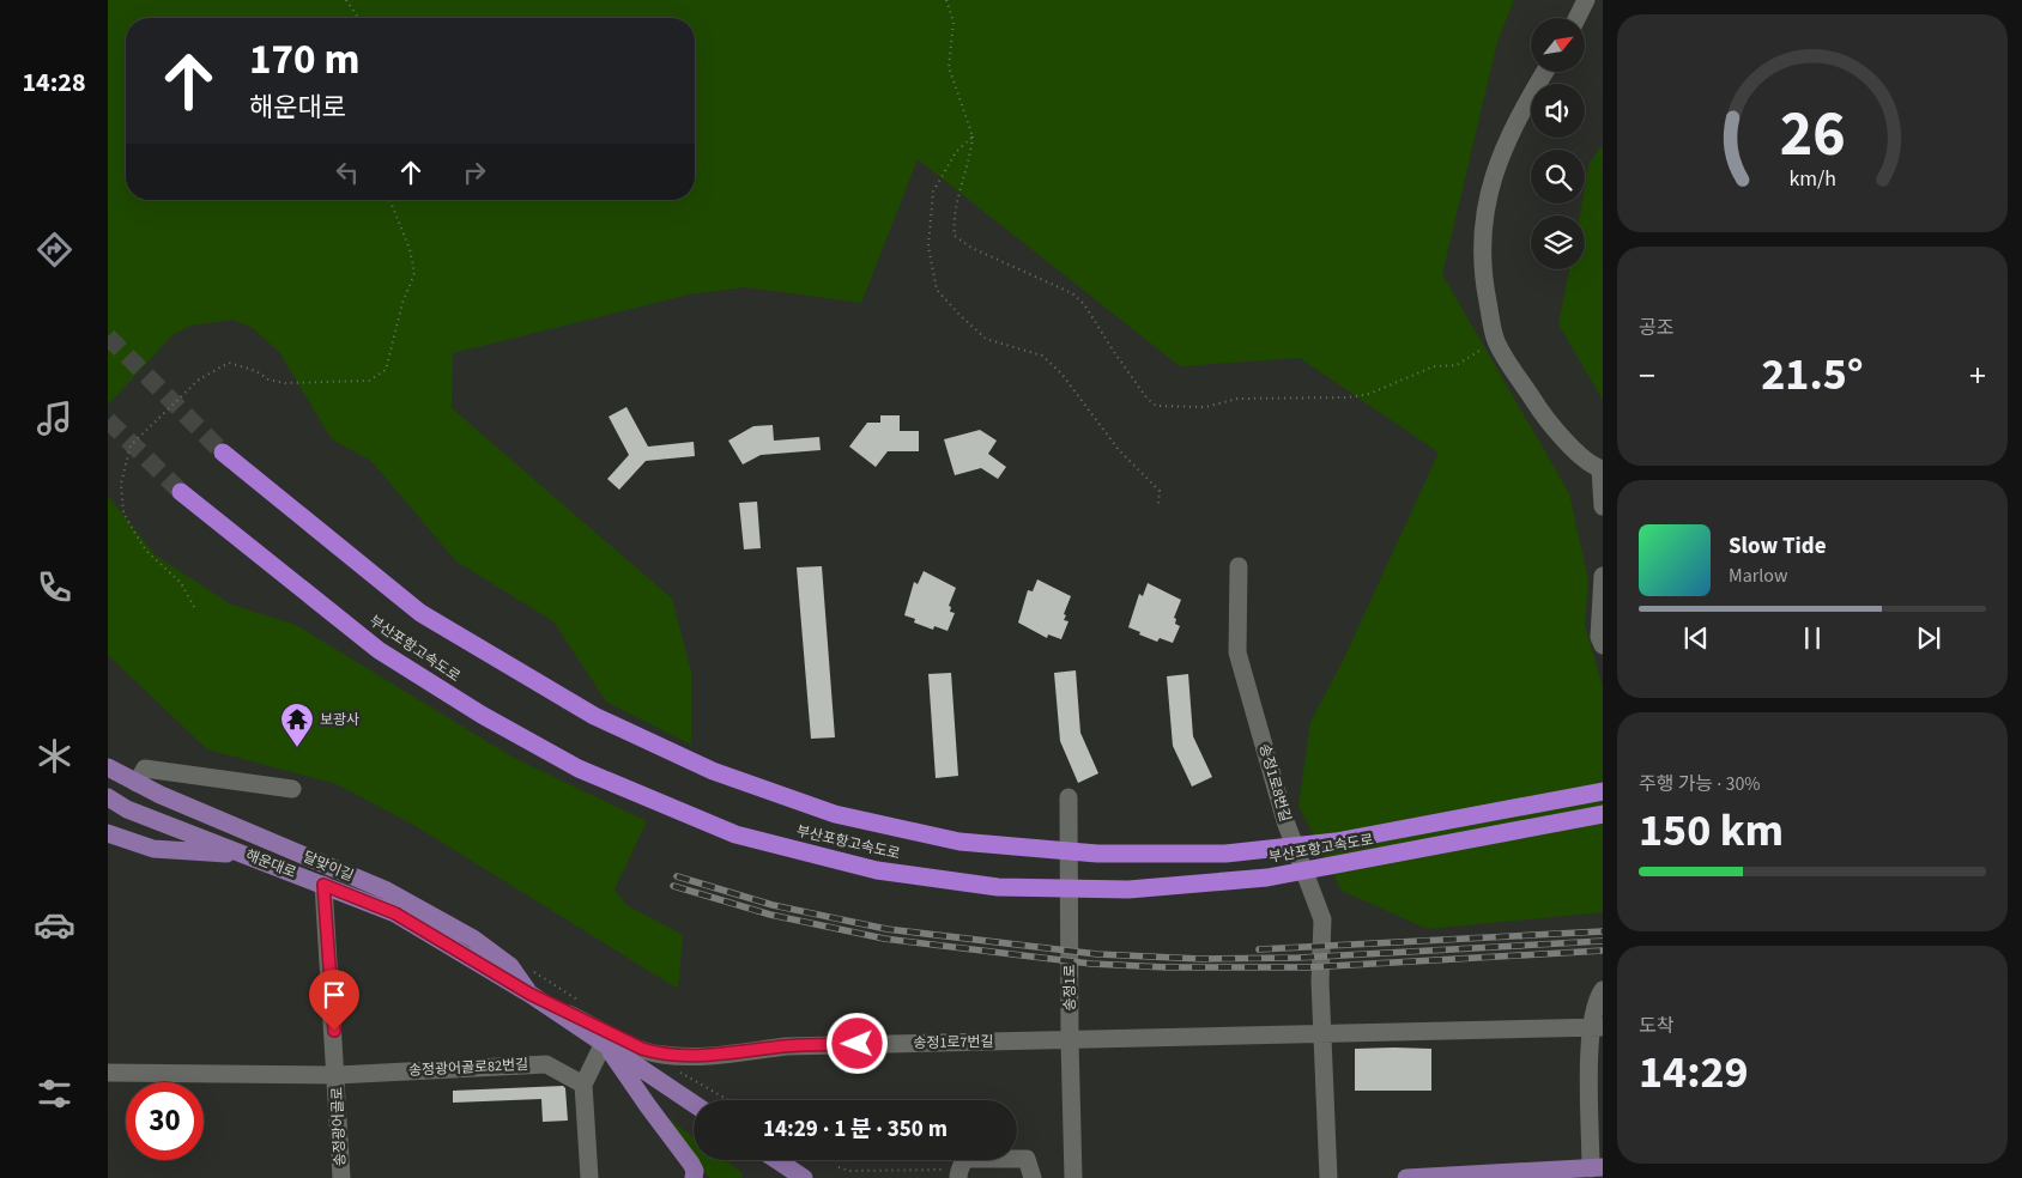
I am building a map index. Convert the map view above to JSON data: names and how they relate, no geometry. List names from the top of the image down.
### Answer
{
  "streets": {
    "highway": ["부산포항고속도로"],
    "main road": ["해운대로", "달맞이길"],
    "street": [
      "송정1로8번길",
      "송정1로",
      "송정1로7번길",
      "송정광어골로82번길",
      "송정광어골로"
    ]
  },
  "crossings": [
    ["해운대로", "달맞이길"],
    ["해운대로", "송정1로7번길"],
    ["달맞이길", "송정1로7번길"],
    ["송정1로", "송정1로7번길"],
    ["송정광어골로82번길", "송정광어골로"]
  ],
  "places": {
    "temple": ["보광사"]
  },
  "north": "top right",
  "page": {
    "tabs": "14:28",
    "turn": ["170 m", "해운대로"],
    "tile": [
      "공조",
      ["주행 가능 · 30%", "150 km"],
      ["도착", "14:29"]
    ],
    "heat": ["−", "21.5°", "+"],
    "song": ["Slow Tide", "Marlow"],
    "limit": "30",
    "trip": "14:29 · 1 분 · 350 m",
    "gauge": ["26", "km/h"]
  }
}
